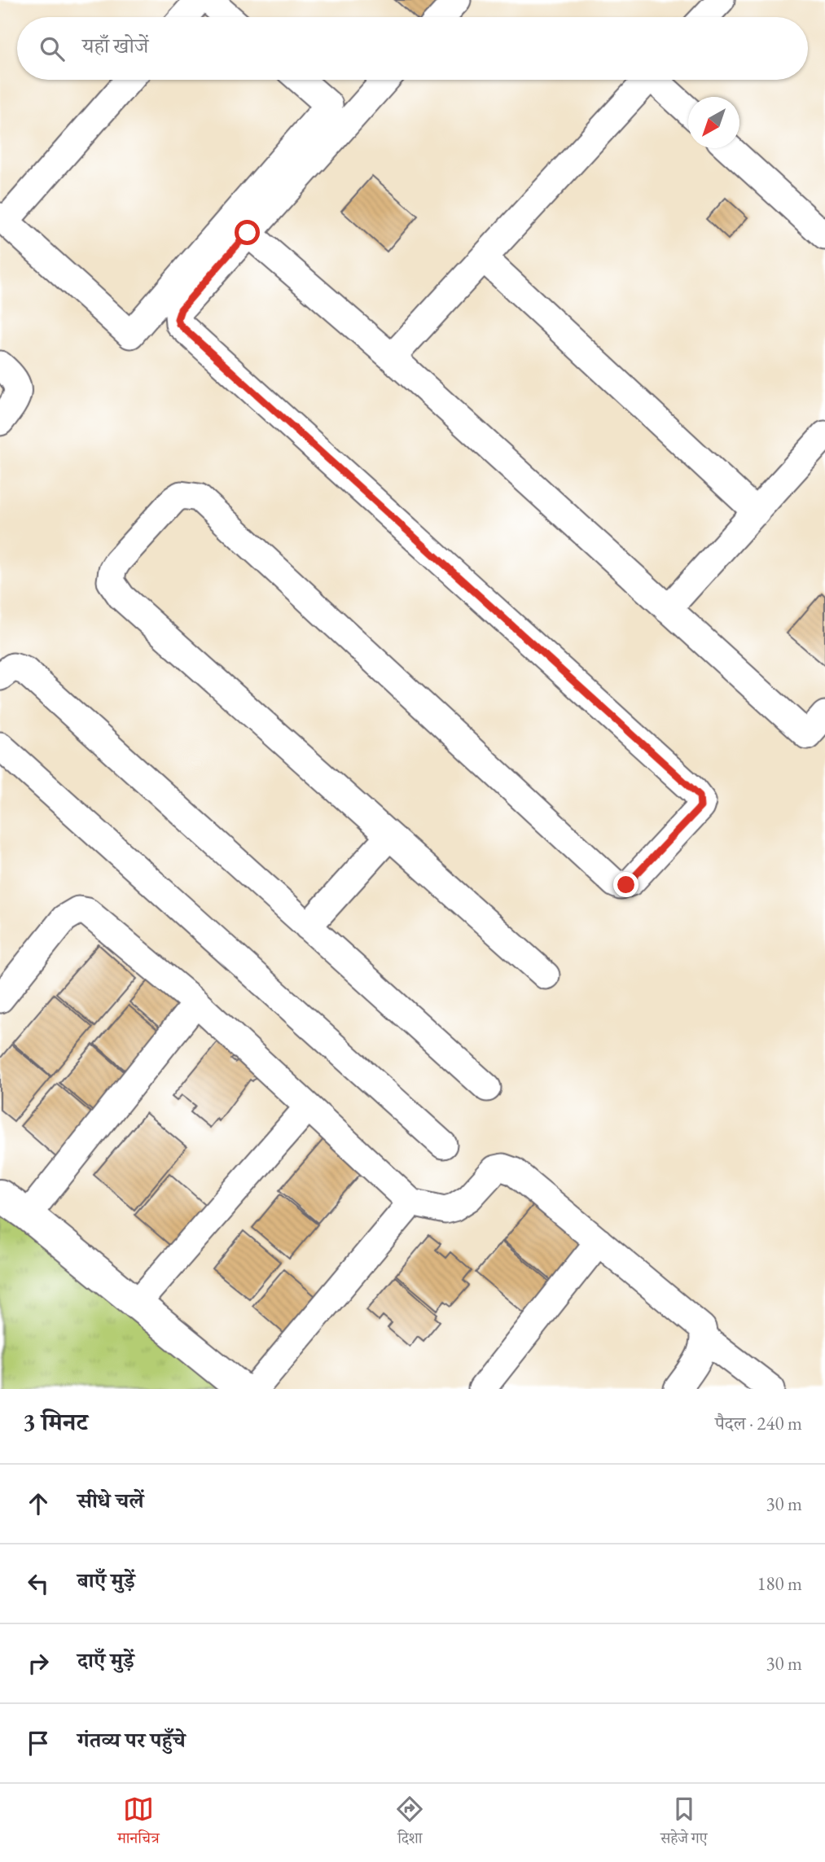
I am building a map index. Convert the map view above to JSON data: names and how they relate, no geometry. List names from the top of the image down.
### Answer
{
  "north": "bottom left",
  "page": {
    "search": "यहाँ खोजें",
    "heading": ["3 मिनट", "पैदल · 240 m"],
    "list": [
      ["सीधे चलें", "30 m"],
      ["बाएँ मुड़ें", "180 m"],
      ["दाएँ मुड़ें", "30 m"],
      "गंतव्य पर पहुँचे"
    ],
    "nav": ["मानचित्र", "दिशा", "सहेजे गए"]
  }
}
